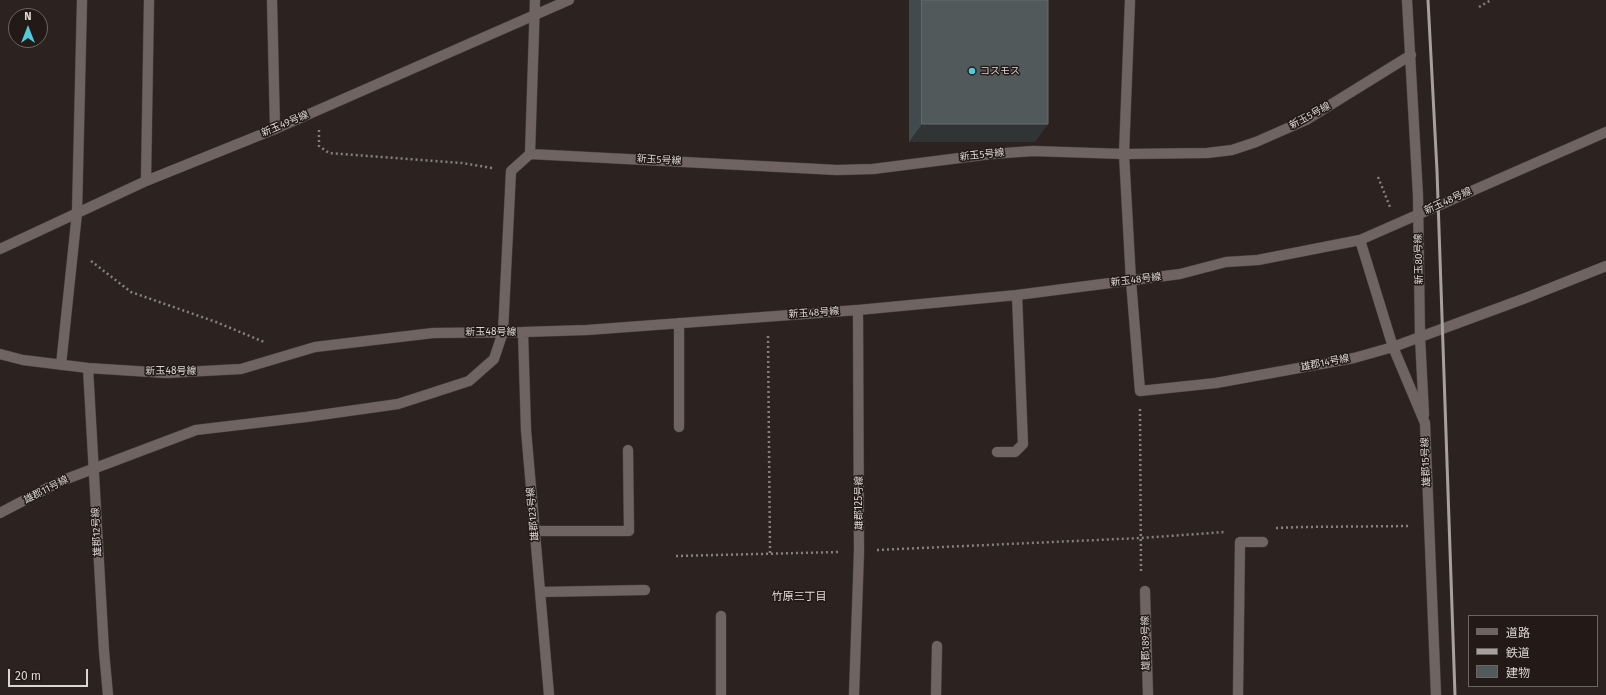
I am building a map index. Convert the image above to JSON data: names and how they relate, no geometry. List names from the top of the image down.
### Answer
{
  "streets": {
    "street": [
      "新玉5号線",
      "新玉49号線",
      "新玉48号線",
      "新玉80号線",
      "雄郡14号線",
      "雄郡15号線",
      "雄郡11号線",
      "雄郡125号線",
      "雄郡123号線",
      "雄郡12号線",
      "雄郡189号線"
    ]
  },
  "crossings": [
    ["新玉5号線", "新玉80号線"],
    ["新玉48号線", "新玉80号線"],
    ["新玉48号線", "雄郡15号線"],
    ["新玉48号線", "雄郡11号線"],
    ["新玉48号線", "雄郡125号線"],
    ["新玉48号線", "雄郡123号線"],
    ["新玉48号線", "雄郡12号線"],
    ["新玉80号線", "雄郡14号線"],
    ["新玉80号線", "雄郡15号線"],
    ["雄郡14号線", "雄郡15号線"],
    ["雄郡11号線", "雄郡12号線"]
  ],
  "districts": ["竹原三丁目"],
  "places": ["コスモス"],
  "legend": ["道路", "鉄道", "建物"],
  "scale_bar": "20 m",
  "north": "top"
}
